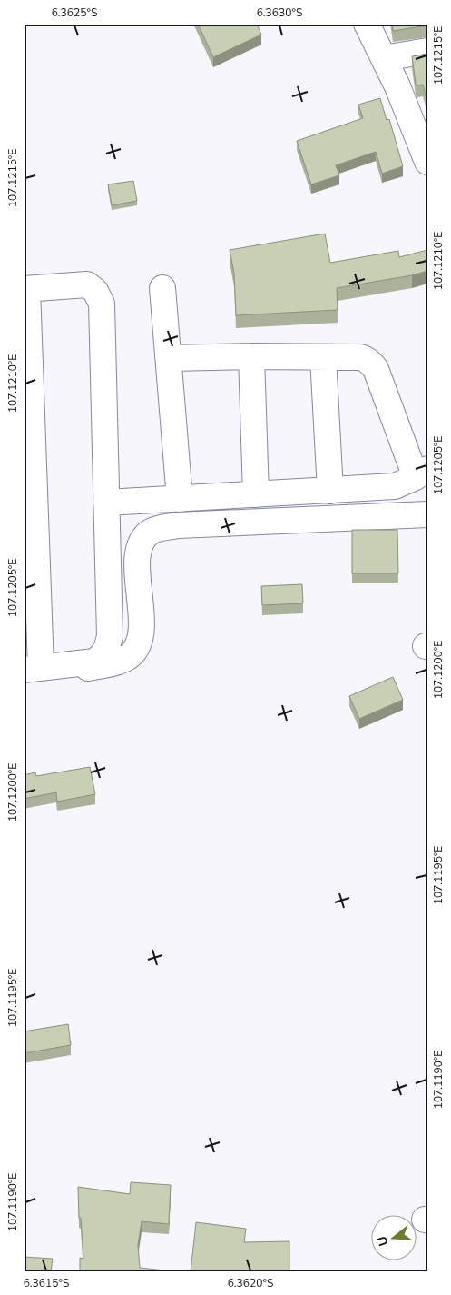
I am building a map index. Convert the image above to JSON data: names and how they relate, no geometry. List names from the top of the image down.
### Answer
{
  "north": "left",
  "coordinates": [
    "6.3625°S",
    "6.3630°S",
    "107.1215°E",
    "107.1210°E",
    "107.1205°E",
    "107.1200°E",
    "107.1195°E",
    "107.1190°E",
    "6.3615°S",
    "6.3620°S"
  ]
}
